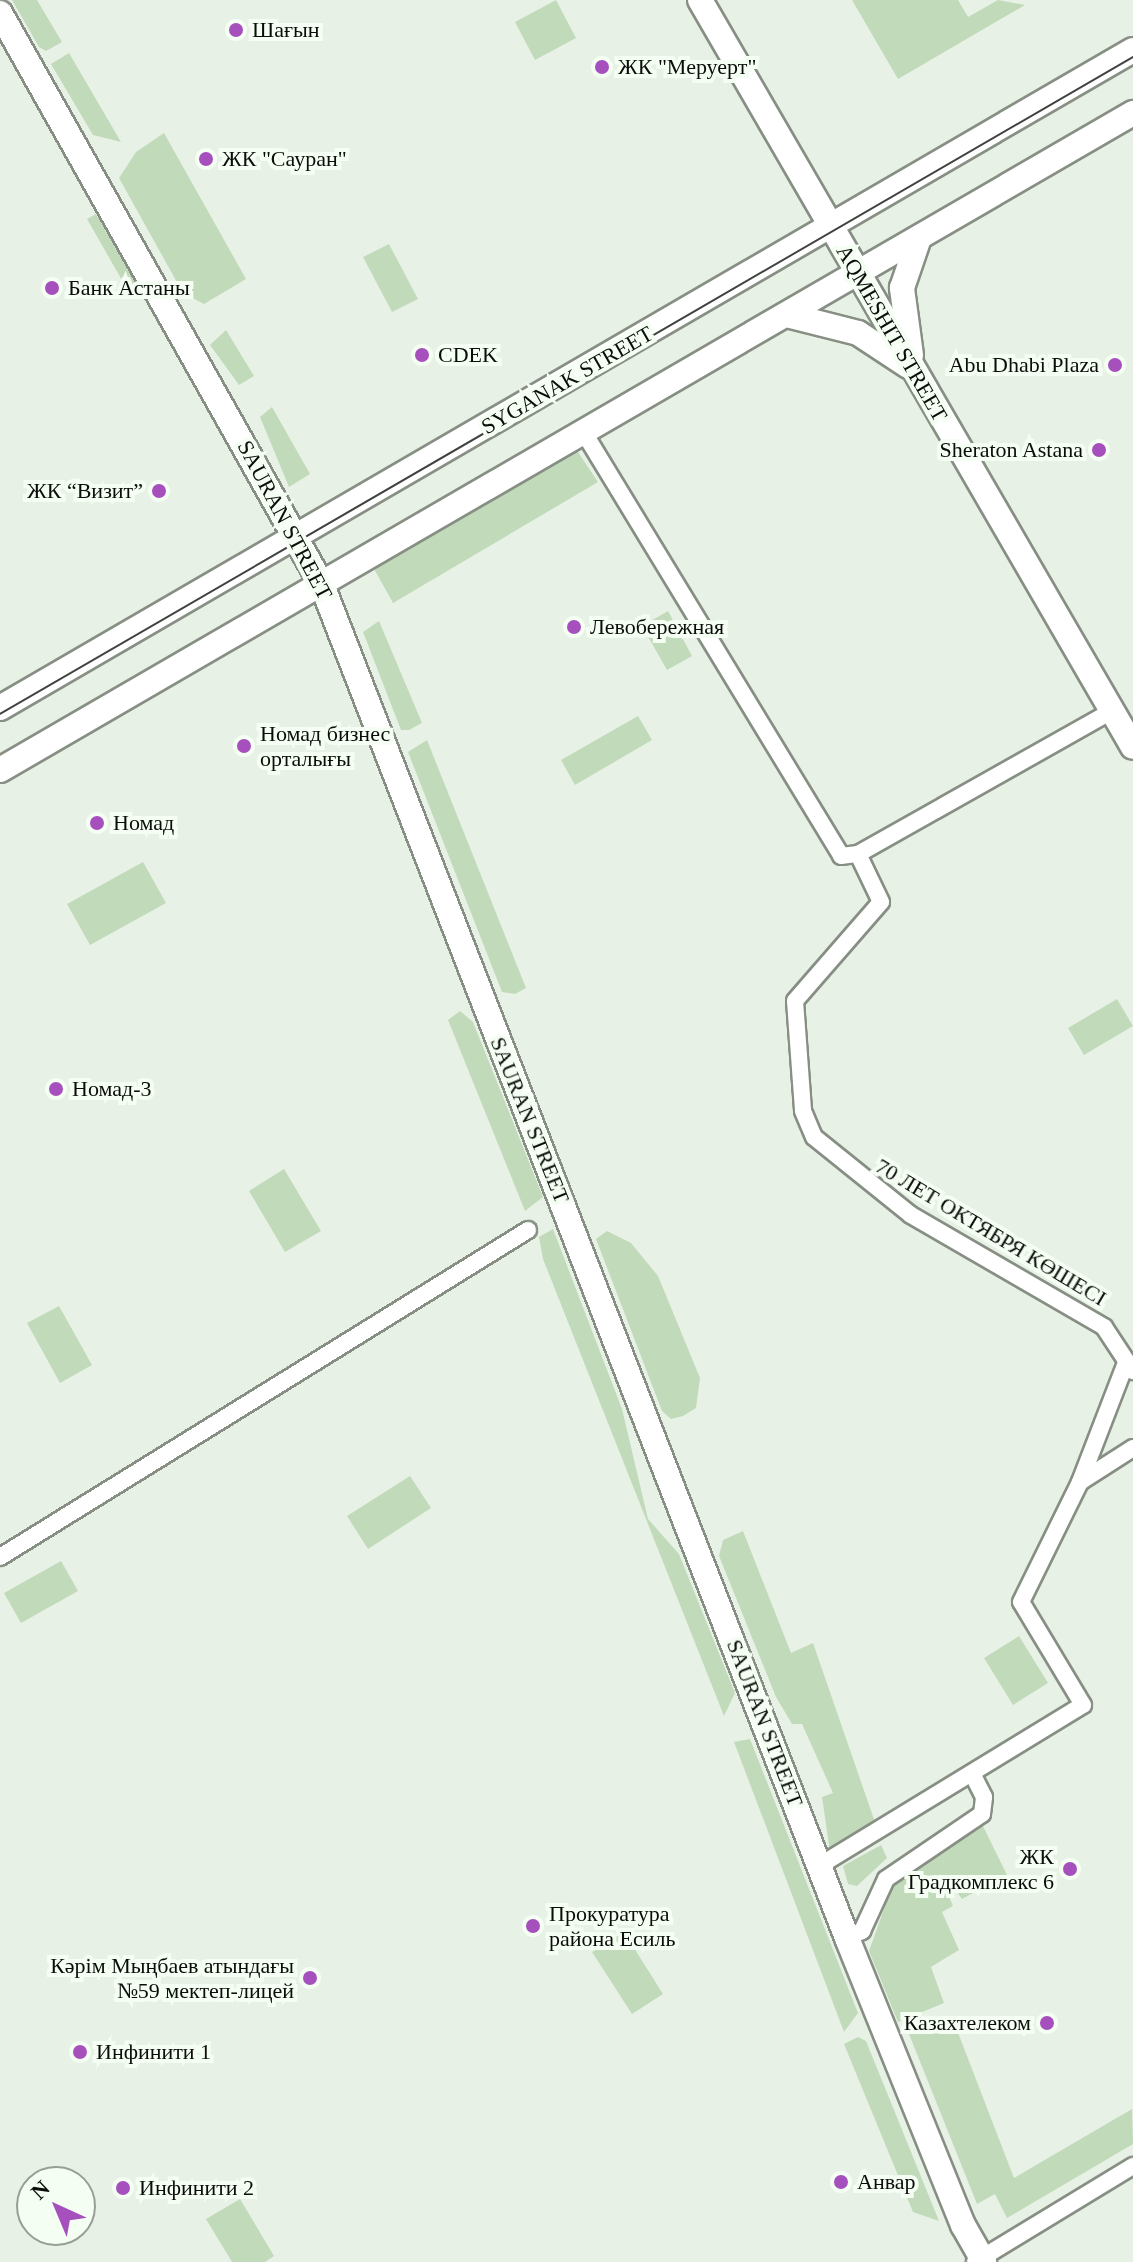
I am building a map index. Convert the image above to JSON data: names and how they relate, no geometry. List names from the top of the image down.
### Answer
{
  "streets": {
    "main road": ["AQMESHIT STREET", "SYGANAK STREET", "SAURAN STREET"],
    "street": ["70 ЛЕТ ОКТЯБРЯ КӨШЕСІ"]
  },
  "crossings": [
    ["AQMESHIT STREET", "SYGANAK STREET"],
    ["SYGANAK STREET", "SAURAN STREET"],
    ["SAURAN STREET", "70 ЛЕТ ОКТЯБРЯ КӨШЕСІ"]
  ],
  "places": [
    "Шағын",
    "ЖК \"Меруерт\"",
    "ЖК \"Сауран\"",
    "Банк Астаны",
    "CDEK",
    "Abu Dhabi Plaza",
    "Sheraton Astana",
    "ЖК “Визит”",
    "Левобережная",
    "Номад бизнес орталығы",
    "Номад",
    "Номад-3",
    "ЖК Градкомплекс 6",
    "Прокуратура района Есиль",
    "Кәрім Мыңбаев атындағы №59 мектеп-лицей",
    "Казахтелеком",
    "Инфинити 1",
    "Анвар",
    "Инфинити 2"
  ],
  "north": "top left"
}
